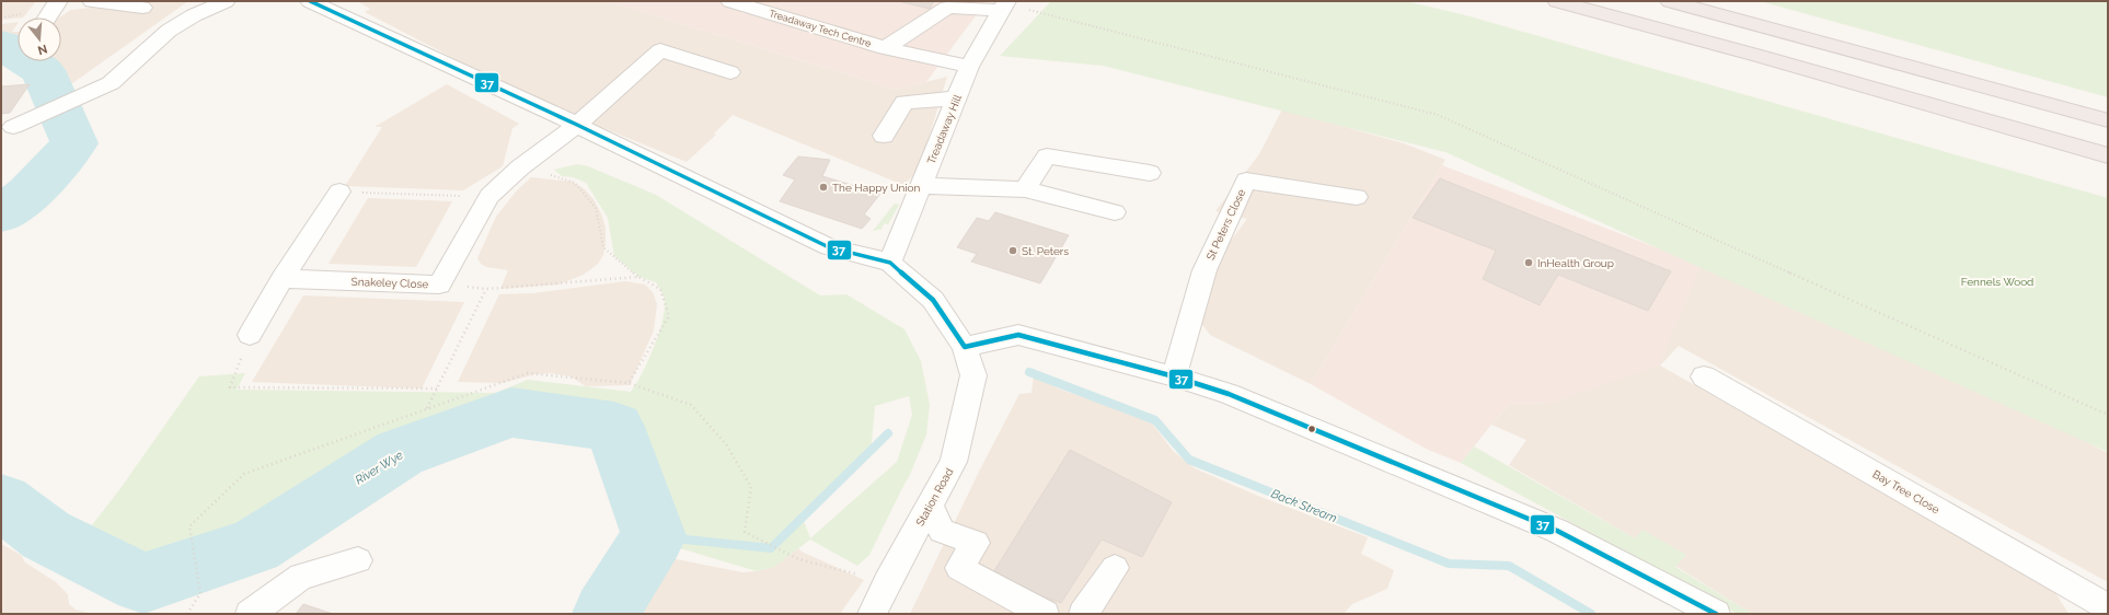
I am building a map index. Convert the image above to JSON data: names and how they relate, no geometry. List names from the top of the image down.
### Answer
{
  "streets": {
    "street": [
      "Treadaway Tech Centre",
      "Treadaway Hill",
      "St Peters Close",
      "Snakeley Close",
      "Bay Tree Close",
      "Station Road"
    ]
  },
  "crossings": [
    ["Treadaway Tech Centre", "Treadaway Hill"],
    ["Treadaway Hill", "Station Road"]
  ],
  "water": ["River Wye", "Back Stream"],
  "parks": ["Fennels Wood"],
  "places": ["The Happy Union", "St. Peters", "InHealth Group"],
  "lines": ["transit line 37"],
  "north": "bottom"
}
